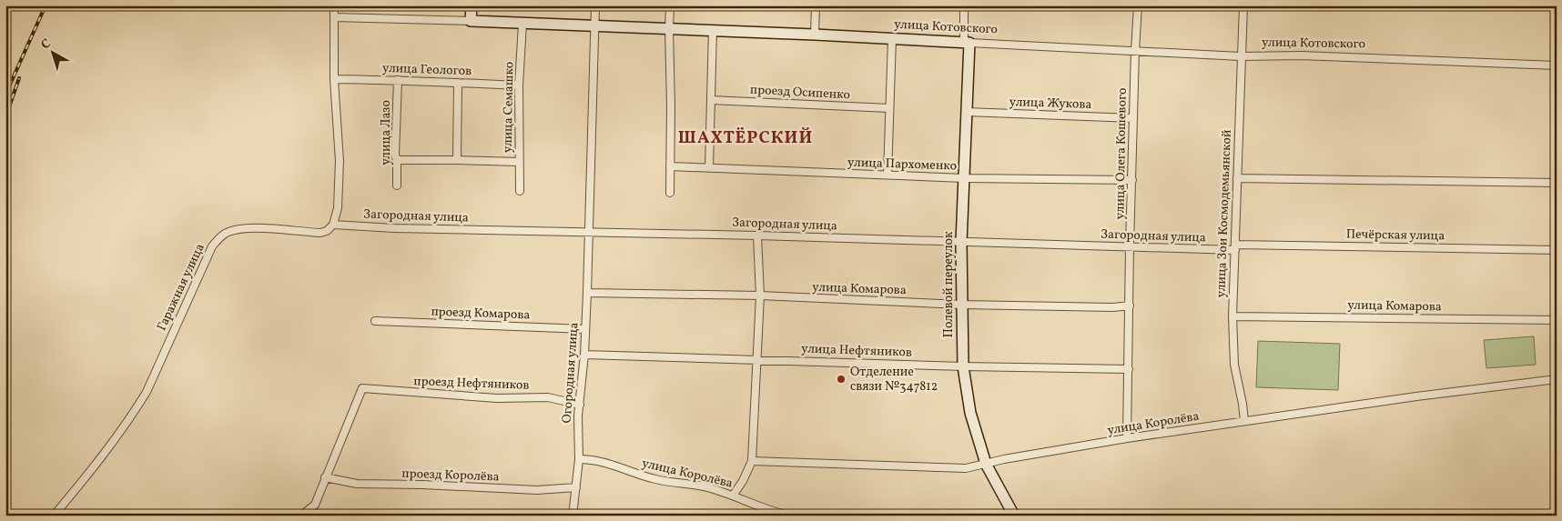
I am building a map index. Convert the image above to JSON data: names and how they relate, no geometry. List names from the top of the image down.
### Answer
{
  "streets": {
    "street": [
      "улица Котовского",
      "улица Геологов",
      "проезд Осипенко",
      "улица Жукова",
      "улица Семашко",
      "улица Лазо",
      "улица Олега Кошевого",
      "улица Пархоменко",
      "улица Зои Космодемьянской",
      "Загородная улица",
      "Печёрская улица",
      "Полевой переулок",
      "Гаражная улица",
      "улица Комарова",
      "проезд Комарова",
      "улица Нефтяников",
      "Огородная улица",
      "проезд Нефтяников",
      "улица Королёва",
      "проезд Королёва"
    ]
  },
  "crossings": [
    ["улица Котовского", "улица Семашко"],
    ["улица Котовского", "улица Олега Кошевого"],
    ["улица Котовского", "улица Зои Космодемьянской"],
    ["улица Котовского", "Полевой переулок"],
    ["улица Котовского", "Огородная улица"],
    ["улица Геологов", "улица Семашко"],
    ["улица Геологов", "улица Лазо"],
    ["улица Жукова", "улица Олега Кошевого"],
    ["улица Жукова", "Полевой переулок"],
    ["улица Олега Кошевого", "улица Пархоменко"],
    ["улица Олега Кошевого", "Загородная улица"],
    ["улица Олега Кошевого", "улица Комарова"],
    ["улица Олега Кошевого", "улица Нефтяников"],
    ["улица Олега Кошевого", "улица Королёва"],
    ["улица Пархоменко", "Полевой переулок"],
    ["улица Зои Космодемьянской", "Загородная улица"],
    ["улица Зои Космодемьянской", "Печёрская улица"],
    ["улица Зои Космодемьянской", "улица Комарова"],
    ["улица Зои Космодемьянской", "улица Королёва"],
    ["Загородная улица", "Печёрская улица"],
    ["Загородная улица", "Полевой переулок"],
    ["Загородная улица", "Гаражная улица"],
    ["Загородная улица", "Огородная улица"],
    ["Полевой переулок", "улица Комарова"],
    ["Полевой переулок", "улица Нефтяников"],
    ["Полевой переулок", "улица Королёва"],
    ["улица Комарова", "Огородная улица"],
    ["проезд Комарова", "Огородная улица"],
    ["улица Нефтяников", "Огородная улица"],
    ["Огородная улица", "проезд Нефтяников"],
    ["Огородная улица", "улица Королёва"],
    ["Огородная улица", "проезд Королёва"],
    ["проезд Нефтяников", "проезд Королёва"]
  ],
  "districts": ["ШАХТЁРСКИЙ"],
  "places": ["Отделение связи №347812"],
  "north": "top left"
}
